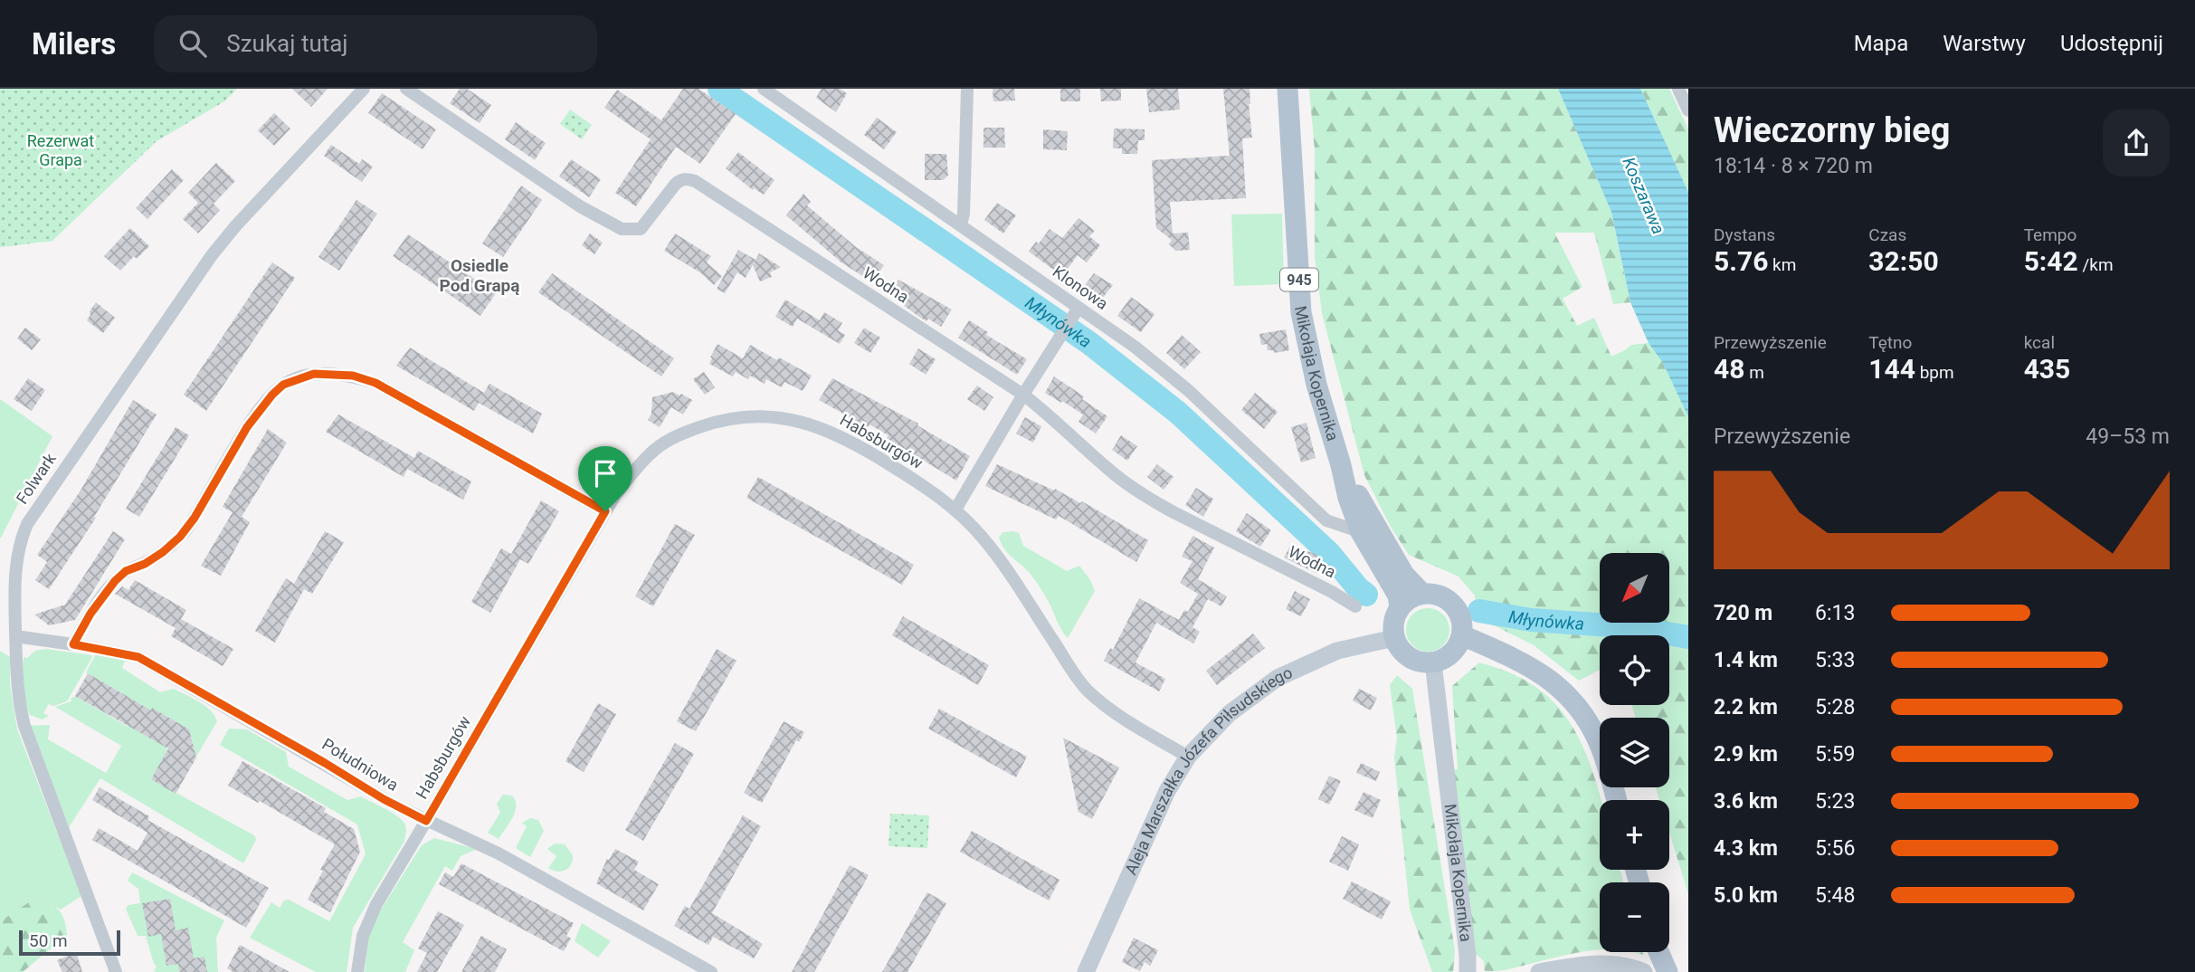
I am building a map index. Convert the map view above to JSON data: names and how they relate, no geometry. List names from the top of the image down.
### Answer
{
  "streets": {
    "main road": ["945", "Mikołaja Kopernika"],
    "street": [
      "Wodna",
      "Klonowa",
      "Habsburgów",
      "Folwark",
      "Południowa",
      "Aleja Marszałka Józefa Piłsudskiego"
    ]
  },
  "crossings": [
    ["Klonowa", "Mikołaja Kopernika"],
    ["Mikołaja Kopernika", "Aleja Marszałka Józefa Piłsudskiego"],
    ["Habsburgów", "Południowa"],
    ["Habsburgów", "Aleja Marszałka Józefa Piłsudskiego"],
    ["Folwark", "Południowa"]
  ],
  "districts": ["Osiedle Pod Grapą"],
  "water": ["Koszarawa", "Młynówka"],
  "parks": ["Rezerwat Grapa"],
  "scale_bar": "50 m",
  "north": "bottom left",
  "page": {
    "header": "Milers",
    "search": "Szukaj tutaj",
    "nav": ["Mapa", "Warstwy", "Udostępnij"],
    "heading": ["Wieczorny bieg", "18:14 · 8 × 720 m"],
    "stats": [
      ["Dystans", "5.76 km"],
      ["Czas", "32:50"],
      ["Tempo", "5:42 /km"],
      ["Przewyższenie", "48 m"],
      ["Tętno", "144 bpm"],
      ["kcal", "435"]
    ],
    "chart": ["Przewyższenie", "49–53 m"],
    "map_buttons": ["+", "−"],
    "list": [
      {
        "name": "720 m",
        "note": "6:13"
      },
      {
        "name": "1.4 km",
        "note": "5:33"
      },
      {
        "name": "2.2 km",
        "note": "5:28"
      },
      {
        "name": "2.9 km",
        "note": "5:59"
      },
      {
        "name": "3.6 km",
        "note": "5:23"
      },
      {
        "name": "4.3 km",
        "note": "5:56"
      },
      {
        "name": "5.0 km",
        "note": "5:48"
      }
    ],
    "scale": "50 m"
  }
}
